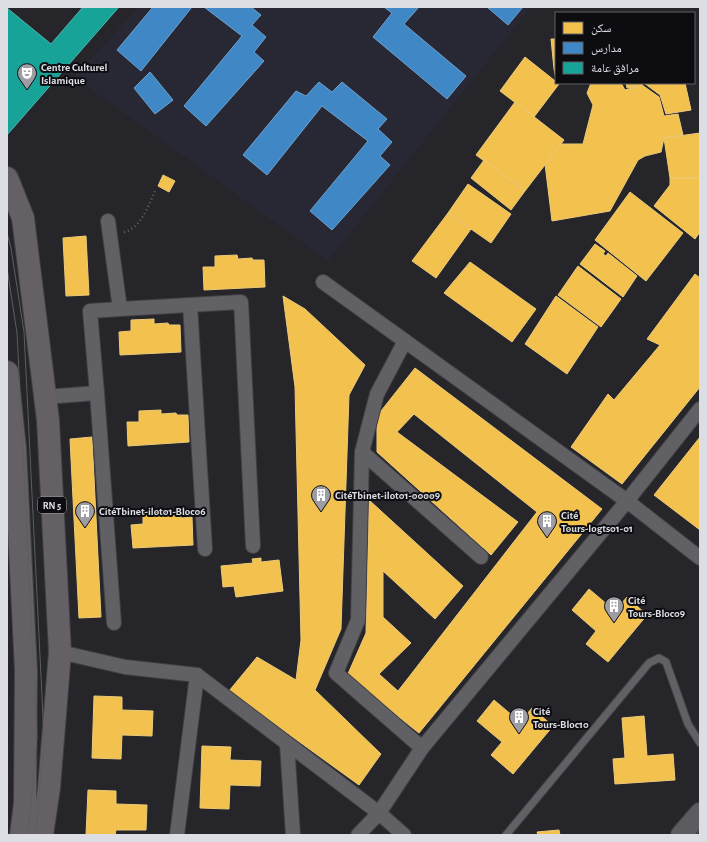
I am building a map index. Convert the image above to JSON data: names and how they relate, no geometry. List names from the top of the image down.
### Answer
{
  "streets": {
    "main road": ["RN 5"]
  },
  "places": {
    "theatre": ["Centre Culturel Islamique"],
    "building": [
      "CitéTbinet-ilot01-00009",
      "CitéTbinet-ilot01-Bloc06",
      "Cité Tours-logts01-01",
      "Cité Tours-Bloc09",
      "Cité Tours-Bloc10"
    ]
  },
  "legend": ["سكن", "مدارس", "مرافق عامة"]
}
